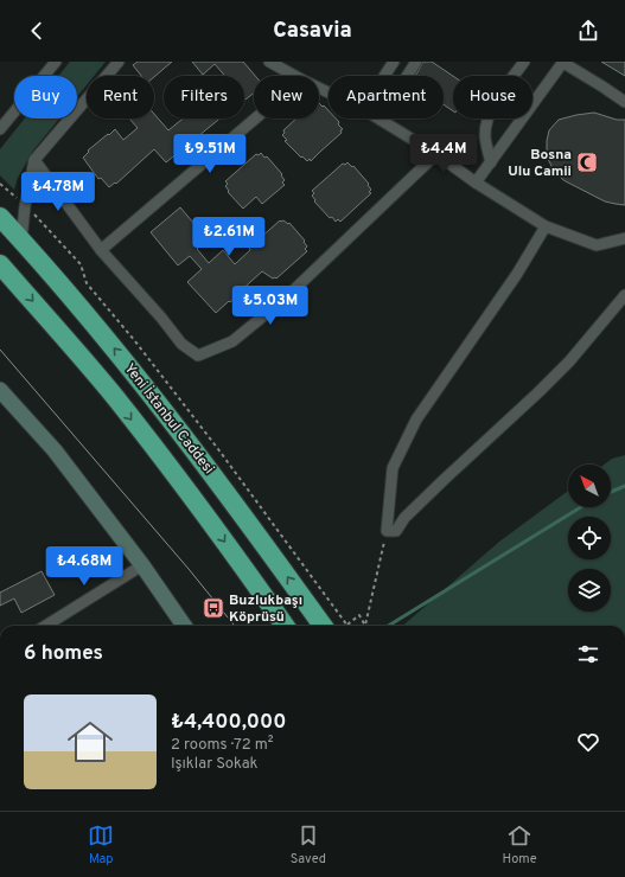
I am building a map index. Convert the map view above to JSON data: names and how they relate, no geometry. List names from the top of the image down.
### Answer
{
  "streets": {
    "highway": ["Yeni İstanbul Caddesi"]
  },
  "places": {
    "mosque": ["Bosna Ulu Camii"],
    "bus stop": ["Buzlukbaşı Köprüsü"]
  },
  "north": "top left",
  "page": {
    "header": "Casavia",
    "chip": [
      "Buy",
      "Rent",
      "Filters",
      "New",
      "Apartment",
      "House"
    ],
    "price": [
      "₺9.51M",
      "₺4.4M",
      "₺4.78M",
      "₺2.61M",
      "₺5.03M",
      "₺4.68M"
    ],
    "heading": "6 homes",
    "list": [
      {
        "name": "₺4,400,000",
        "note": "2 rooms · 72 m² · Işıklar Sokak"
      }
    ],
    "tabs": ["Map", "Saved", "Home"]
  }
}
